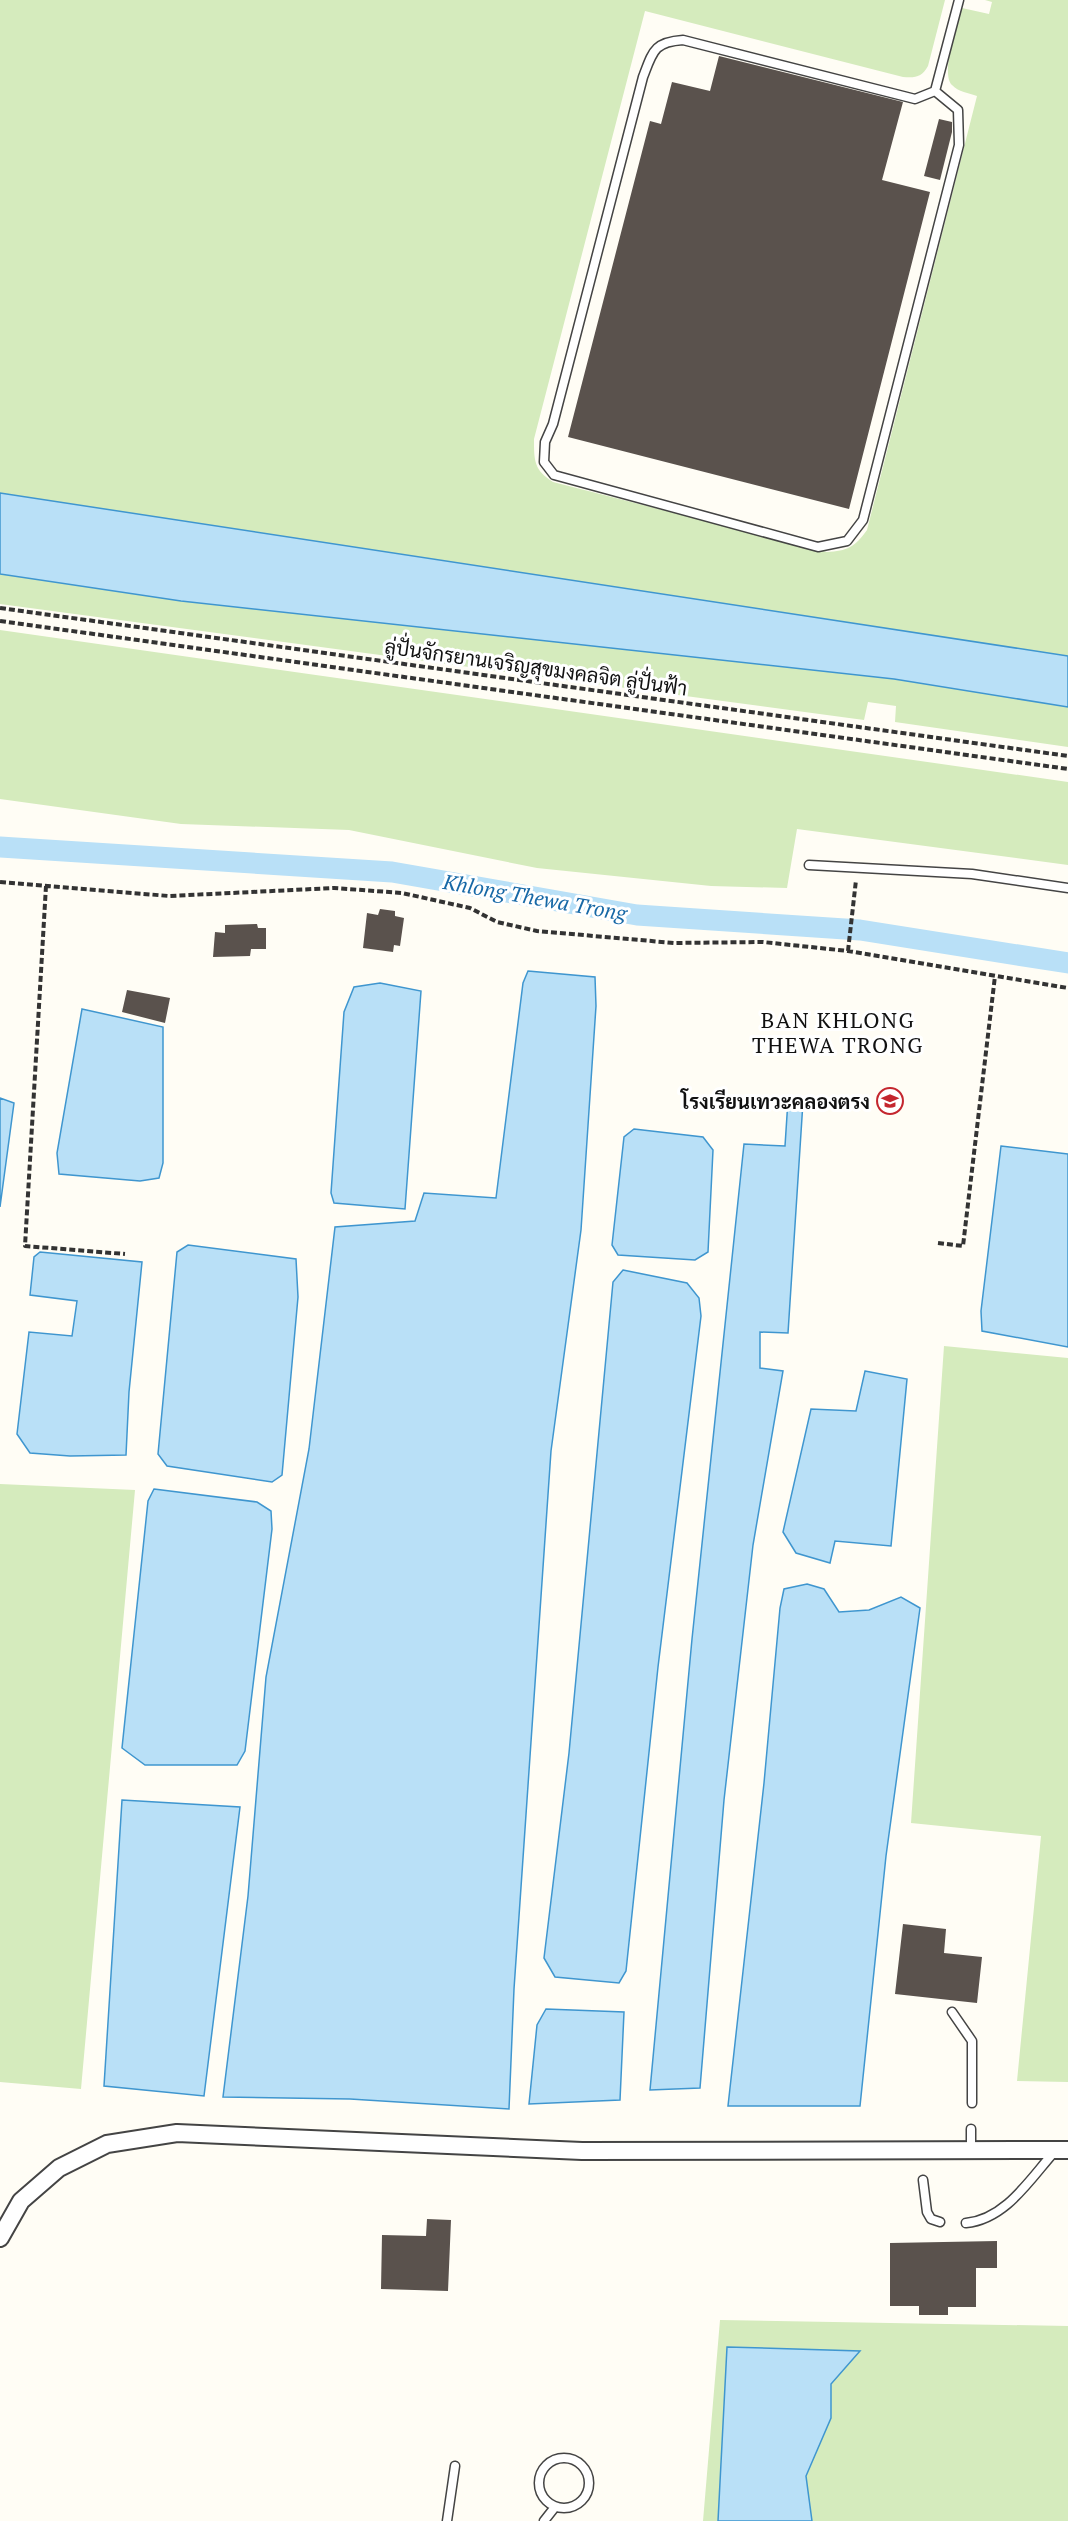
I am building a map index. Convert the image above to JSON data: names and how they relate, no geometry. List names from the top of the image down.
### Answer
{
  "streets": {
    "path": ["ลู่ปั่นจักรยานเจริญสุขมงคลจิต ลู่ปั่นฟ้า"]
  },
  "districts": ["BAN KHLONG THEWA TRONG"],
  "water": ["Khlong Thewa Trong"],
  "places": {
    "school or university": ["โรงเรียนเทวะคลองตรง"]
  }
}
